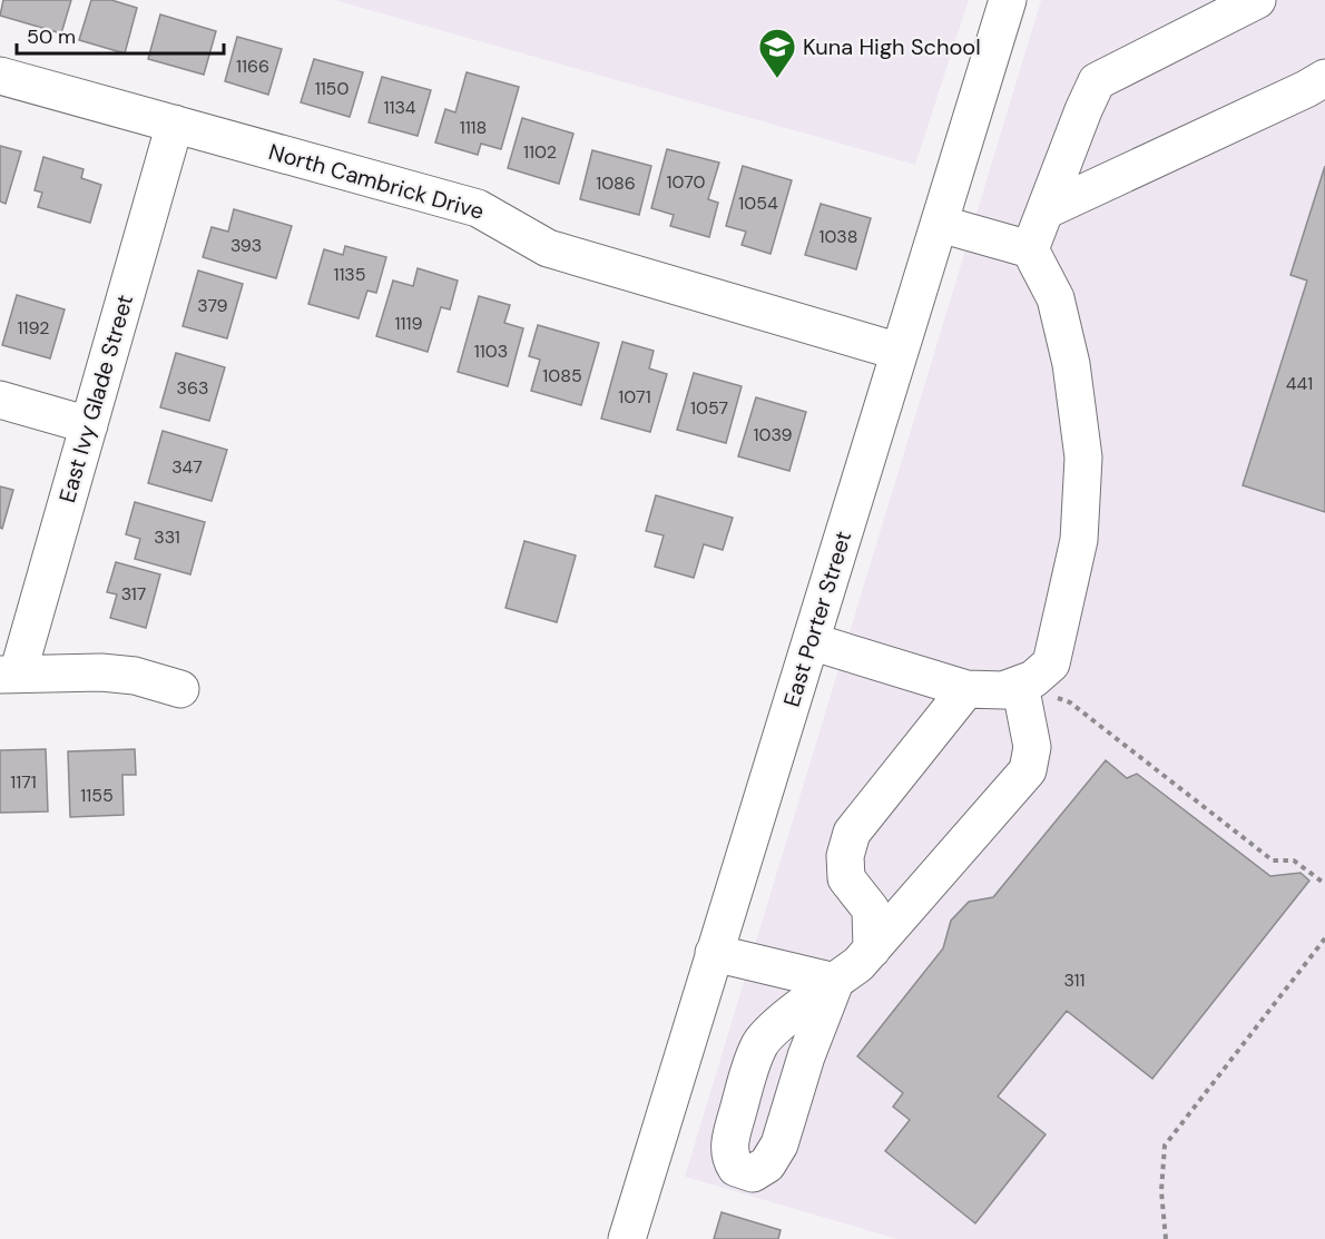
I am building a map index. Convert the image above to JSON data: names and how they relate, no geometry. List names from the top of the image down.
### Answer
{
  "streets": {
    "street": ["North Cambrick Drive", "East Ivy Glade Street", "East Porter Street"]
  },
  "crossings": [
    ["North Cambrick Drive", "East Ivy Glade Street"],
    ["North Cambrick Drive", "East Porter Street"]
  ],
  "places": {
    "school or university": ["Kuna High School"]
  },
  "house_numbers": [
    "1166",
    "1150",
    "1134",
    "1118",
    "1102",
    "1070",
    "1086",
    "1054",
    "1038",
    "393",
    "1135",
    "379",
    "1119",
    "1192",
    "1103",
    "1085",
    "441",
    "363",
    "1071",
    "1057",
    "1039",
    "347",
    "331",
    "317",
    "1171",
    "1155",
    "311"
  ],
  "scale_bar": "50 m"
}
